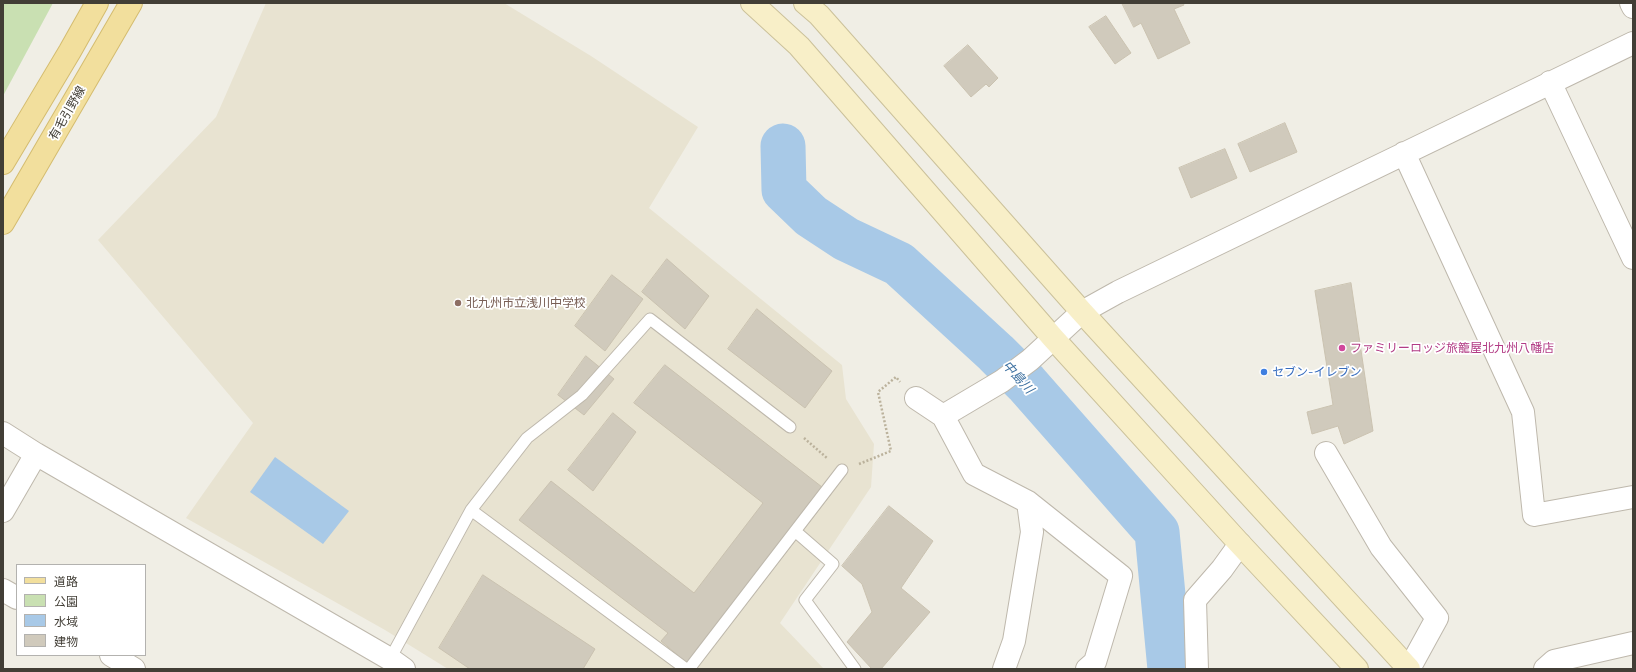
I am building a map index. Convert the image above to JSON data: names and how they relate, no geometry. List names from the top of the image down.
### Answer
{
  "streets": {
    "main road": ["有毛引野線"]
  },
  "water": ["中島川"],
  "places": ["北九州市立浅川中学校", "ファミリーロッジ旅籠屋北九州八幡店", "セブン-イレブン"],
  "legend": [
    "道路",
    "公園",
    "水域",
    "建物"
  ]
}
